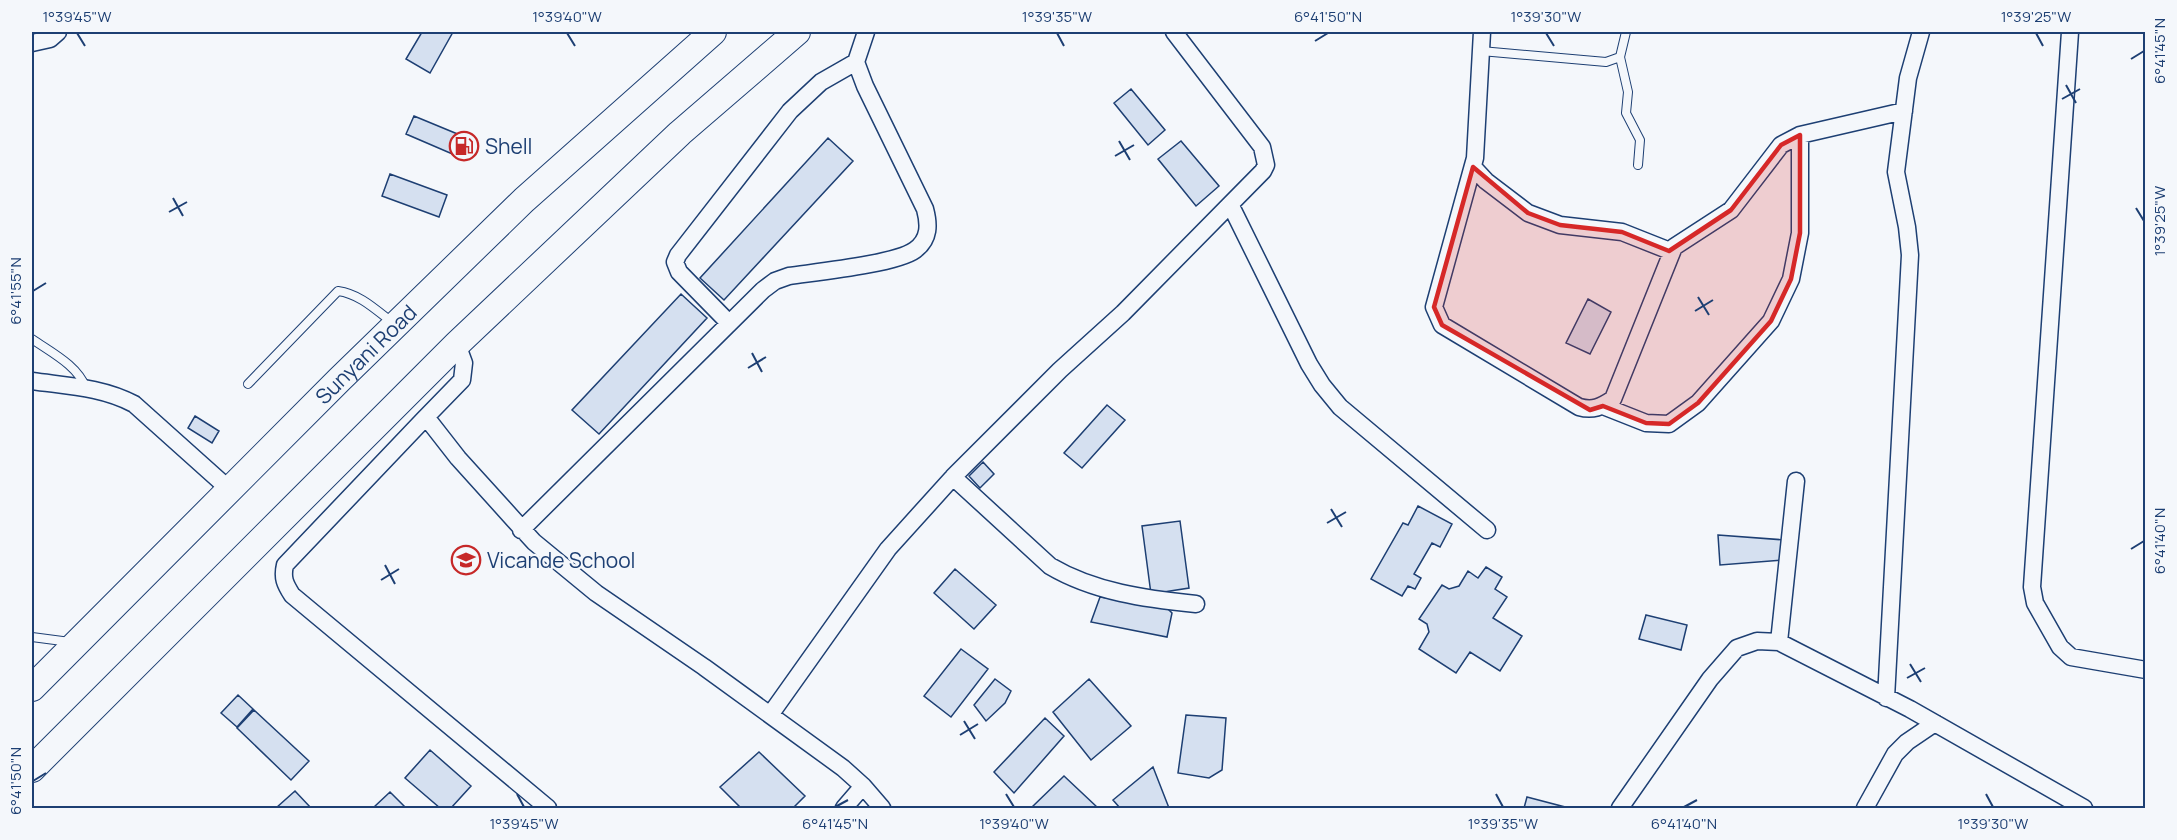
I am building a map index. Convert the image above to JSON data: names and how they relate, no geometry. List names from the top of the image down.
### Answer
{
  "streets": {
    "main road": ["Sunyani Road"]
  },
  "places": {
    "fuel station": ["Shell"],
    "school or university": ["Vicande School"]
  },
  "coordinates": [
    "1°39'45\"W",
    "1°39'40\"W",
    "1°39'35\"W",
    "6°41'50\"N",
    "1°39'30\"W",
    "1°39'25\"W",
    "6°41'45\"N",
    "6°41'55\"N",
    "6°41'40\"N"
  ]
}
